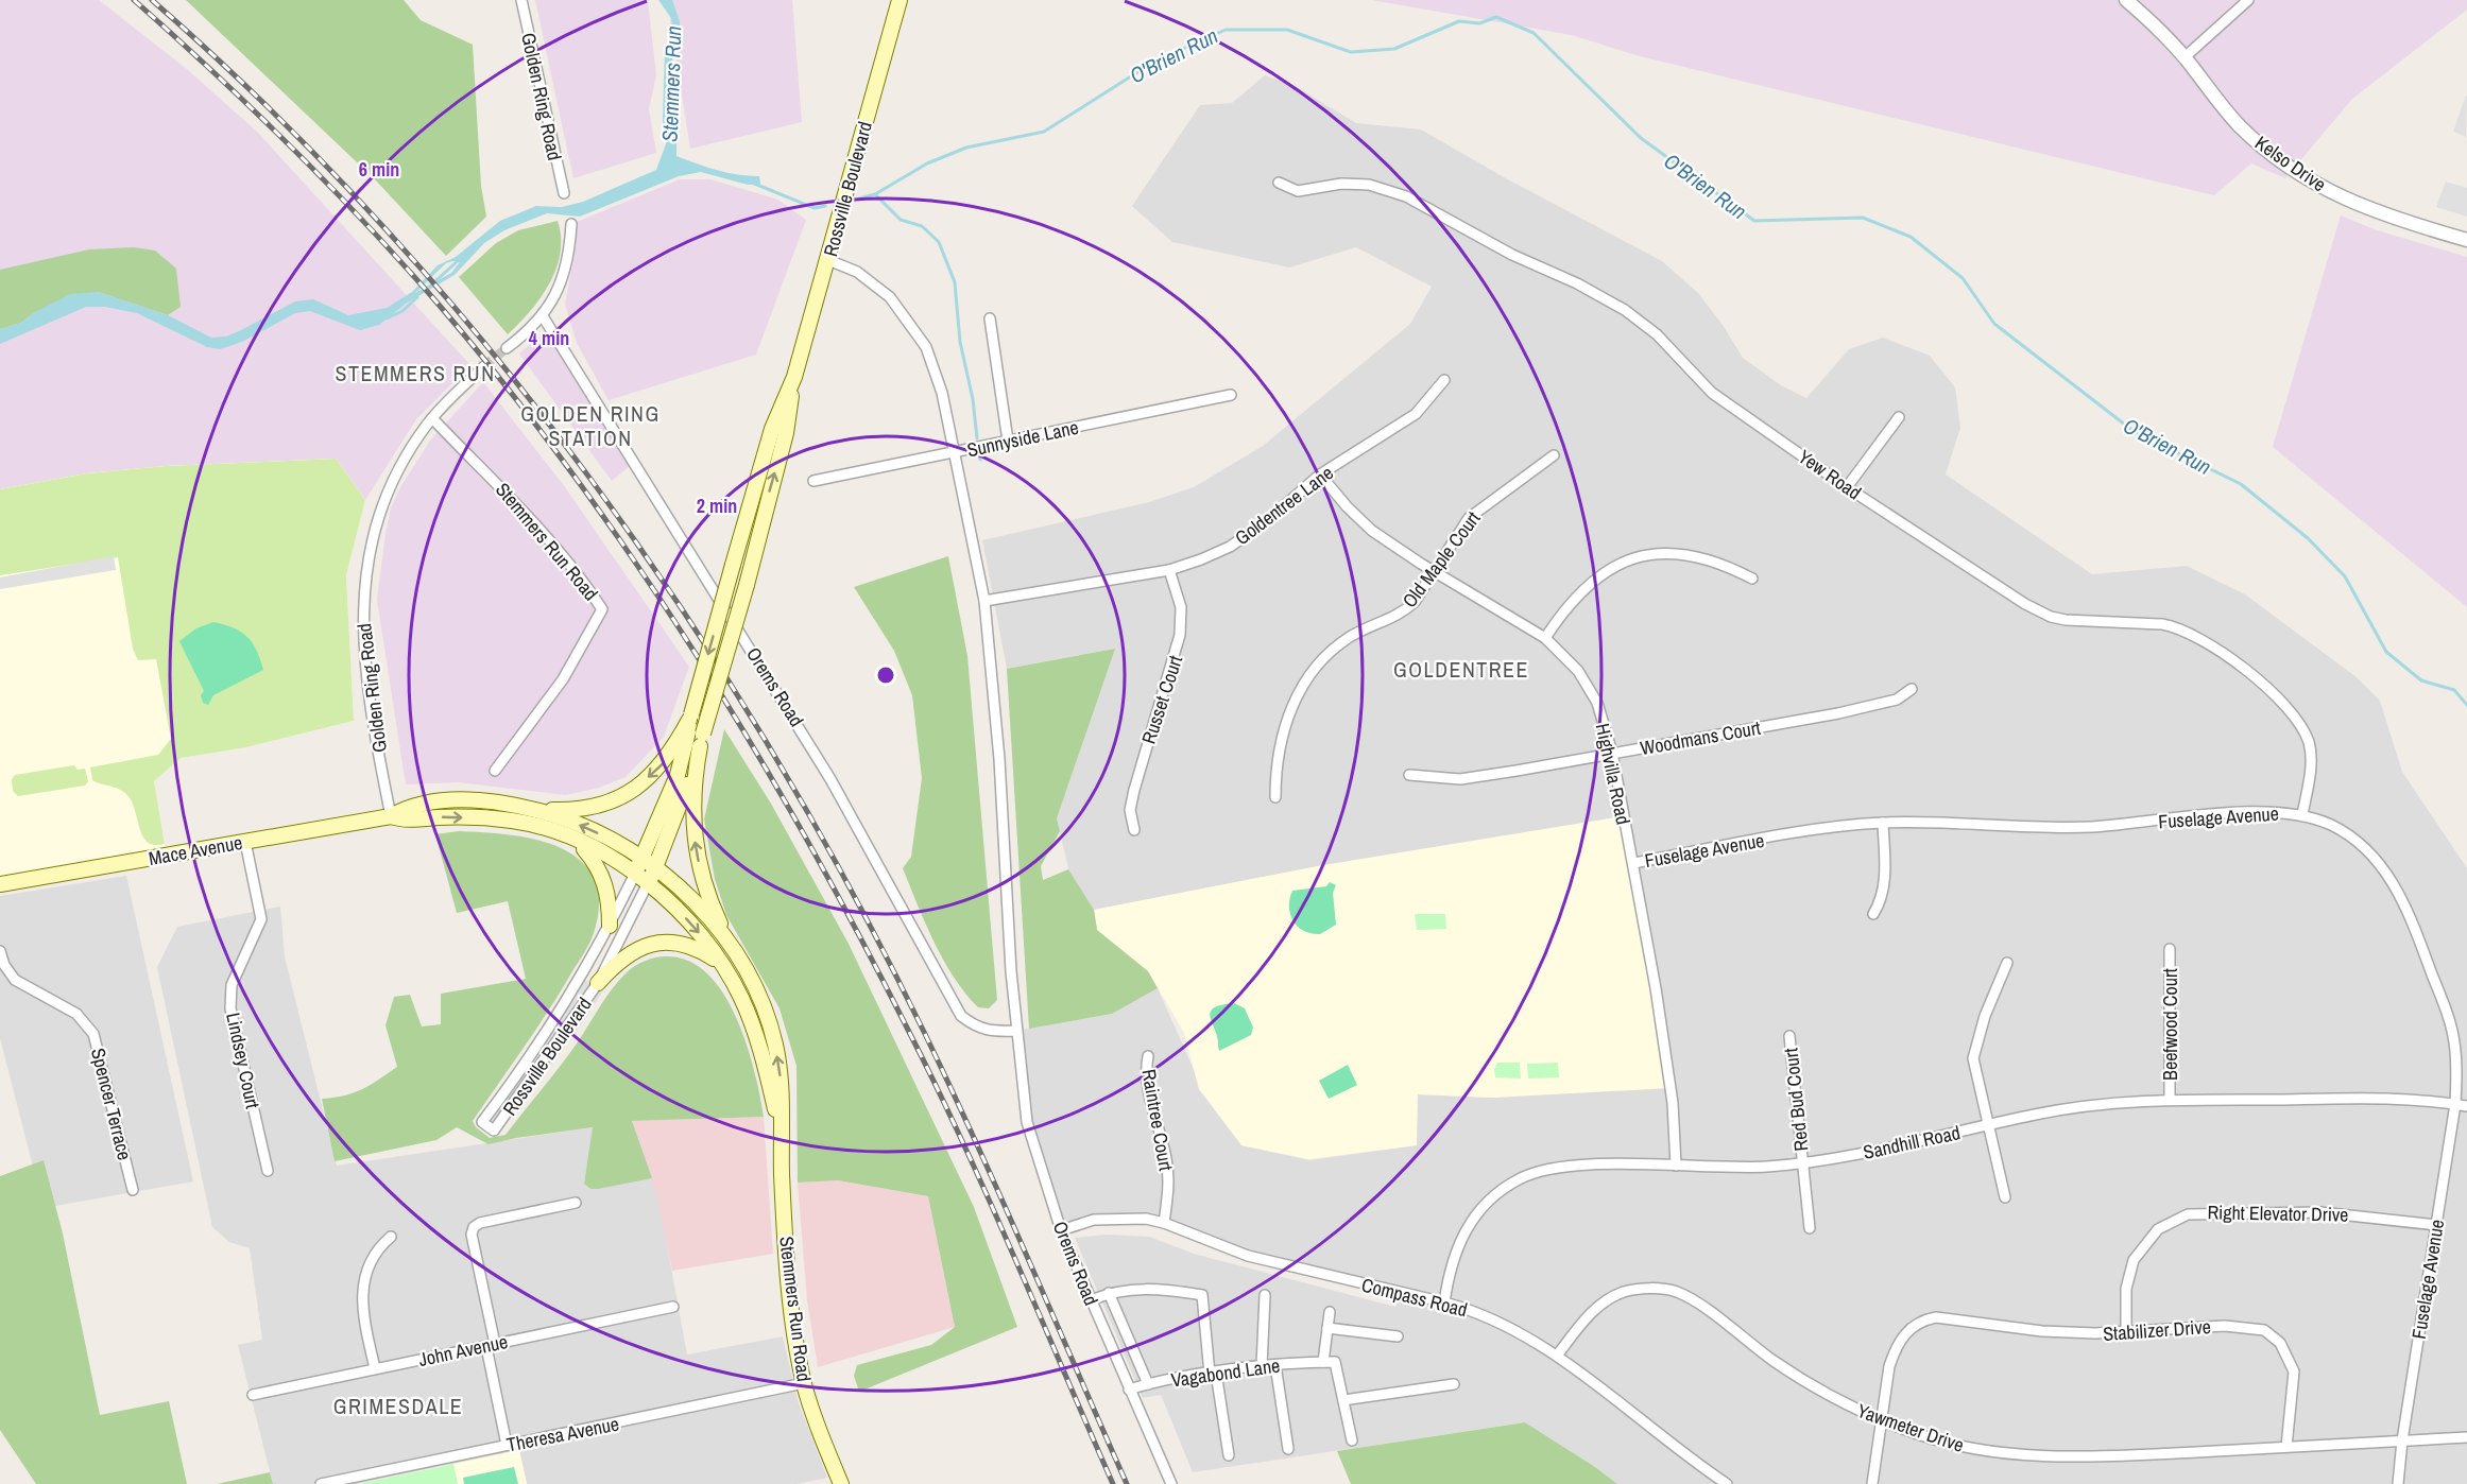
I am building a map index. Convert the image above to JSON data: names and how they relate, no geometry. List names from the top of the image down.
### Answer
{
  "streets": {
    "main road": ["Rossville Boulevard", "Stemmers Run Road", "Mace Avenue"],
    "street": [
      "Golden Ring Road",
      "Kelso Drive",
      "Sunnyside Lane",
      "Yew Road",
      "Goldentree Lane",
      "Old Maple Court",
      "Orems Road",
      "Russet Court",
      "Woodmans Court",
      "Highvilla Road",
      "Fuselage Avenue",
      "Beefwood Court",
      "Lindsey Court",
      "Red Bud Court",
      "Spencer Terrace",
      "Raintree Court",
      "Sandhill Road",
      "Right Elevator Drive",
      "Compass Road",
      "Stabilizer Drive",
      "John Avenue",
      "Vagabond Lane",
      "Yawmeter Drive",
      "Theresa Avenue"
    ]
  },
  "crossings": [
    ["Golden Ring Road", "Stemmers Run Road"],
    ["Golden Ring Road", "Mace Avenue"],
    ["Rossville Boulevard", "Stemmers Run Road"],
    ["Rossville Boulevard", "Orems Road"],
    ["Rossville Boulevard", "Mace Avenue"],
    ["Sunnyside Lane", "Orems Road"],
    ["Yew Road", "Fuselage Avenue"],
    ["Goldentree Lane", "Orems Road"],
    ["Goldentree Lane", "Russet Court"],
    ["Goldentree Lane", "Highvilla Road"],
    ["Stemmers Run Road", "Mace Avenue"],
    ["Stemmers Run Road", "Theresa Avenue"],
    ["Old Maple Court", "Highvilla Road"],
    ["Orems Road", "Compass Road"],
    ["Orems Road", "Vagabond Lane"],
    ["Woodmans Court", "Highvilla Road"],
    ["Highvilla Road", "Fuselage Avenue"],
    ["Highvilla Road", "Sandhill Road"],
    ["Fuselage Avenue", "Sandhill Road"],
    ["Fuselage Avenue", "Right Elevator Drive"],
    ["Fuselage Avenue", "Yawmeter Drive"],
    ["Mace Avenue", "Lindsey Court"],
    ["Beefwood Court", "Sandhill Road"],
    ["Red Bud Court", "Sandhill Road"],
    ["Raintree Court", "Compass Road"],
    ["Sandhill Road", "Compass Road"],
    ["Right Elevator Drive", "Stabilizer Drive"],
    ["Compass Road", "Yawmeter Drive"],
    ["Stabilizer Drive", "Yawmeter Drive"]
  ],
  "districts": [
    "STEMMERS RUN",
    "GOLDEN RING STATION",
    "GOLDENTREE",
    "GRIMESDALE"
  ],
  "water": ["O'Brien Run", "Stemmers Run"],
  "rings": ["6 min", "4 min", "2 min"]
}
